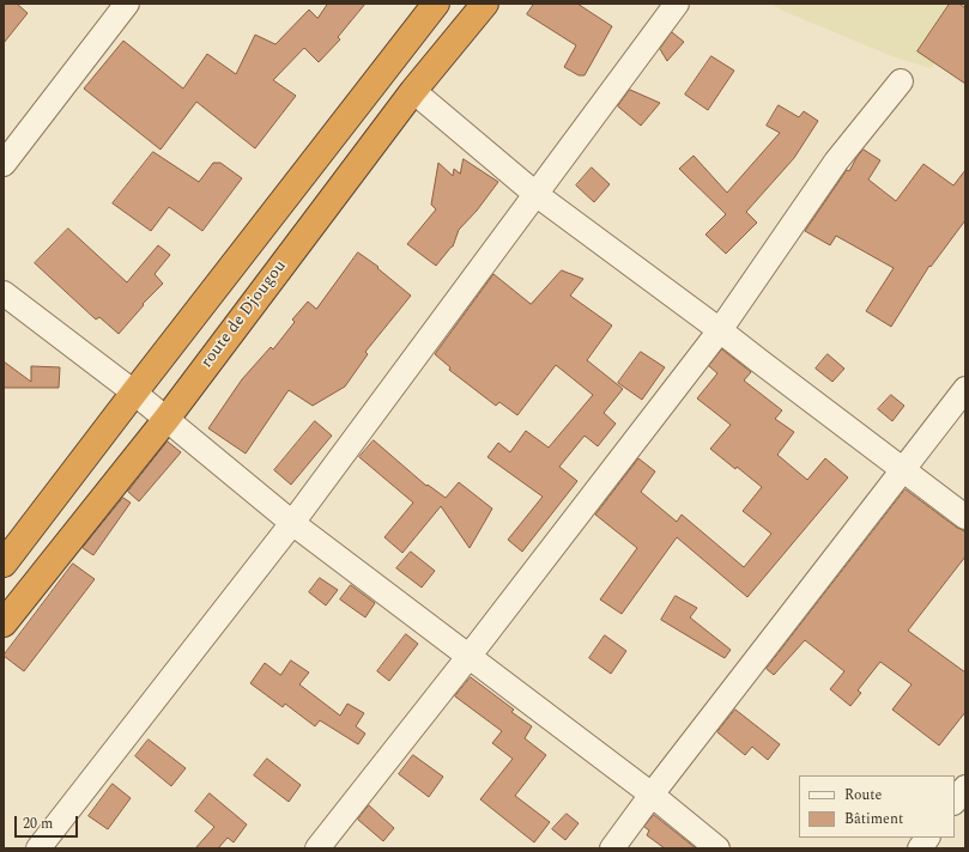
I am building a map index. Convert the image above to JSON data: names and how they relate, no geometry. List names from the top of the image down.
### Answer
{
  "streets": {
    "highway": ["route de Djougou"]
  },
  "legend": ["Route", "Bâtiment"],
  "scale_bar": "20 m"
}
